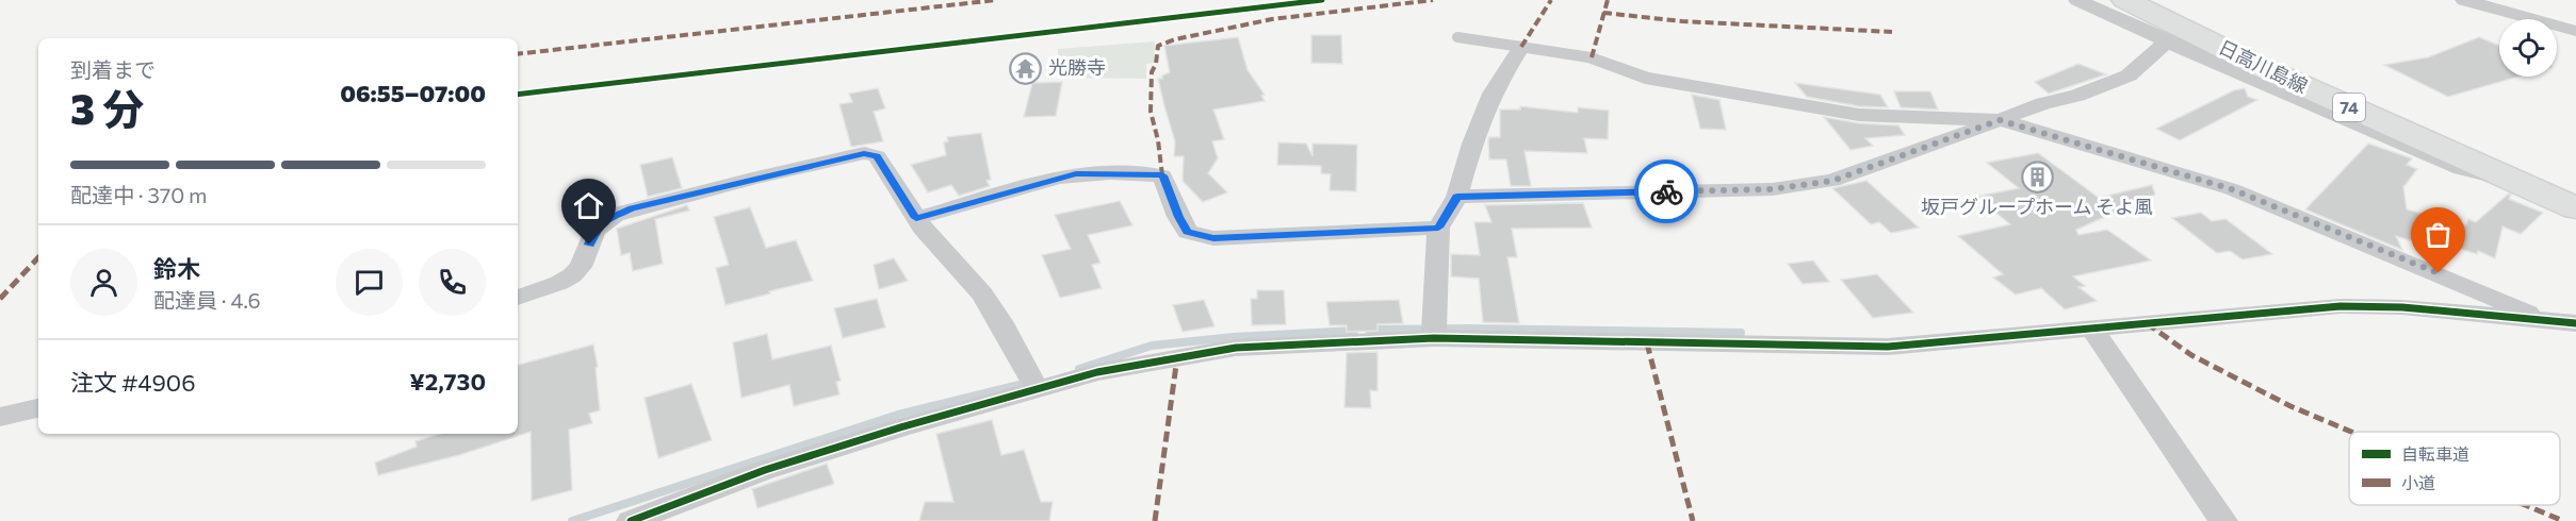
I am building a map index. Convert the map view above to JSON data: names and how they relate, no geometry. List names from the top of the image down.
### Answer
{
  "streets": {
    "main road": ["日高川島線", "74"]
  },
  "places": {
    "temple": ["光勝寺"],
    "building": ["坂戸グループホーム そよ風"]
  },
  "legend": ["自転車道", "小道"],
  "page": {
    "heading": ["3 分", "到着まで", "06:55–07:00"],
    "panel": [
      "鈴木",
      "配達員 · 4.6",
      "注文 #4906",
      "¥2,730"
    ],
    "bar": "配達中 · 370 m"
  }
}
